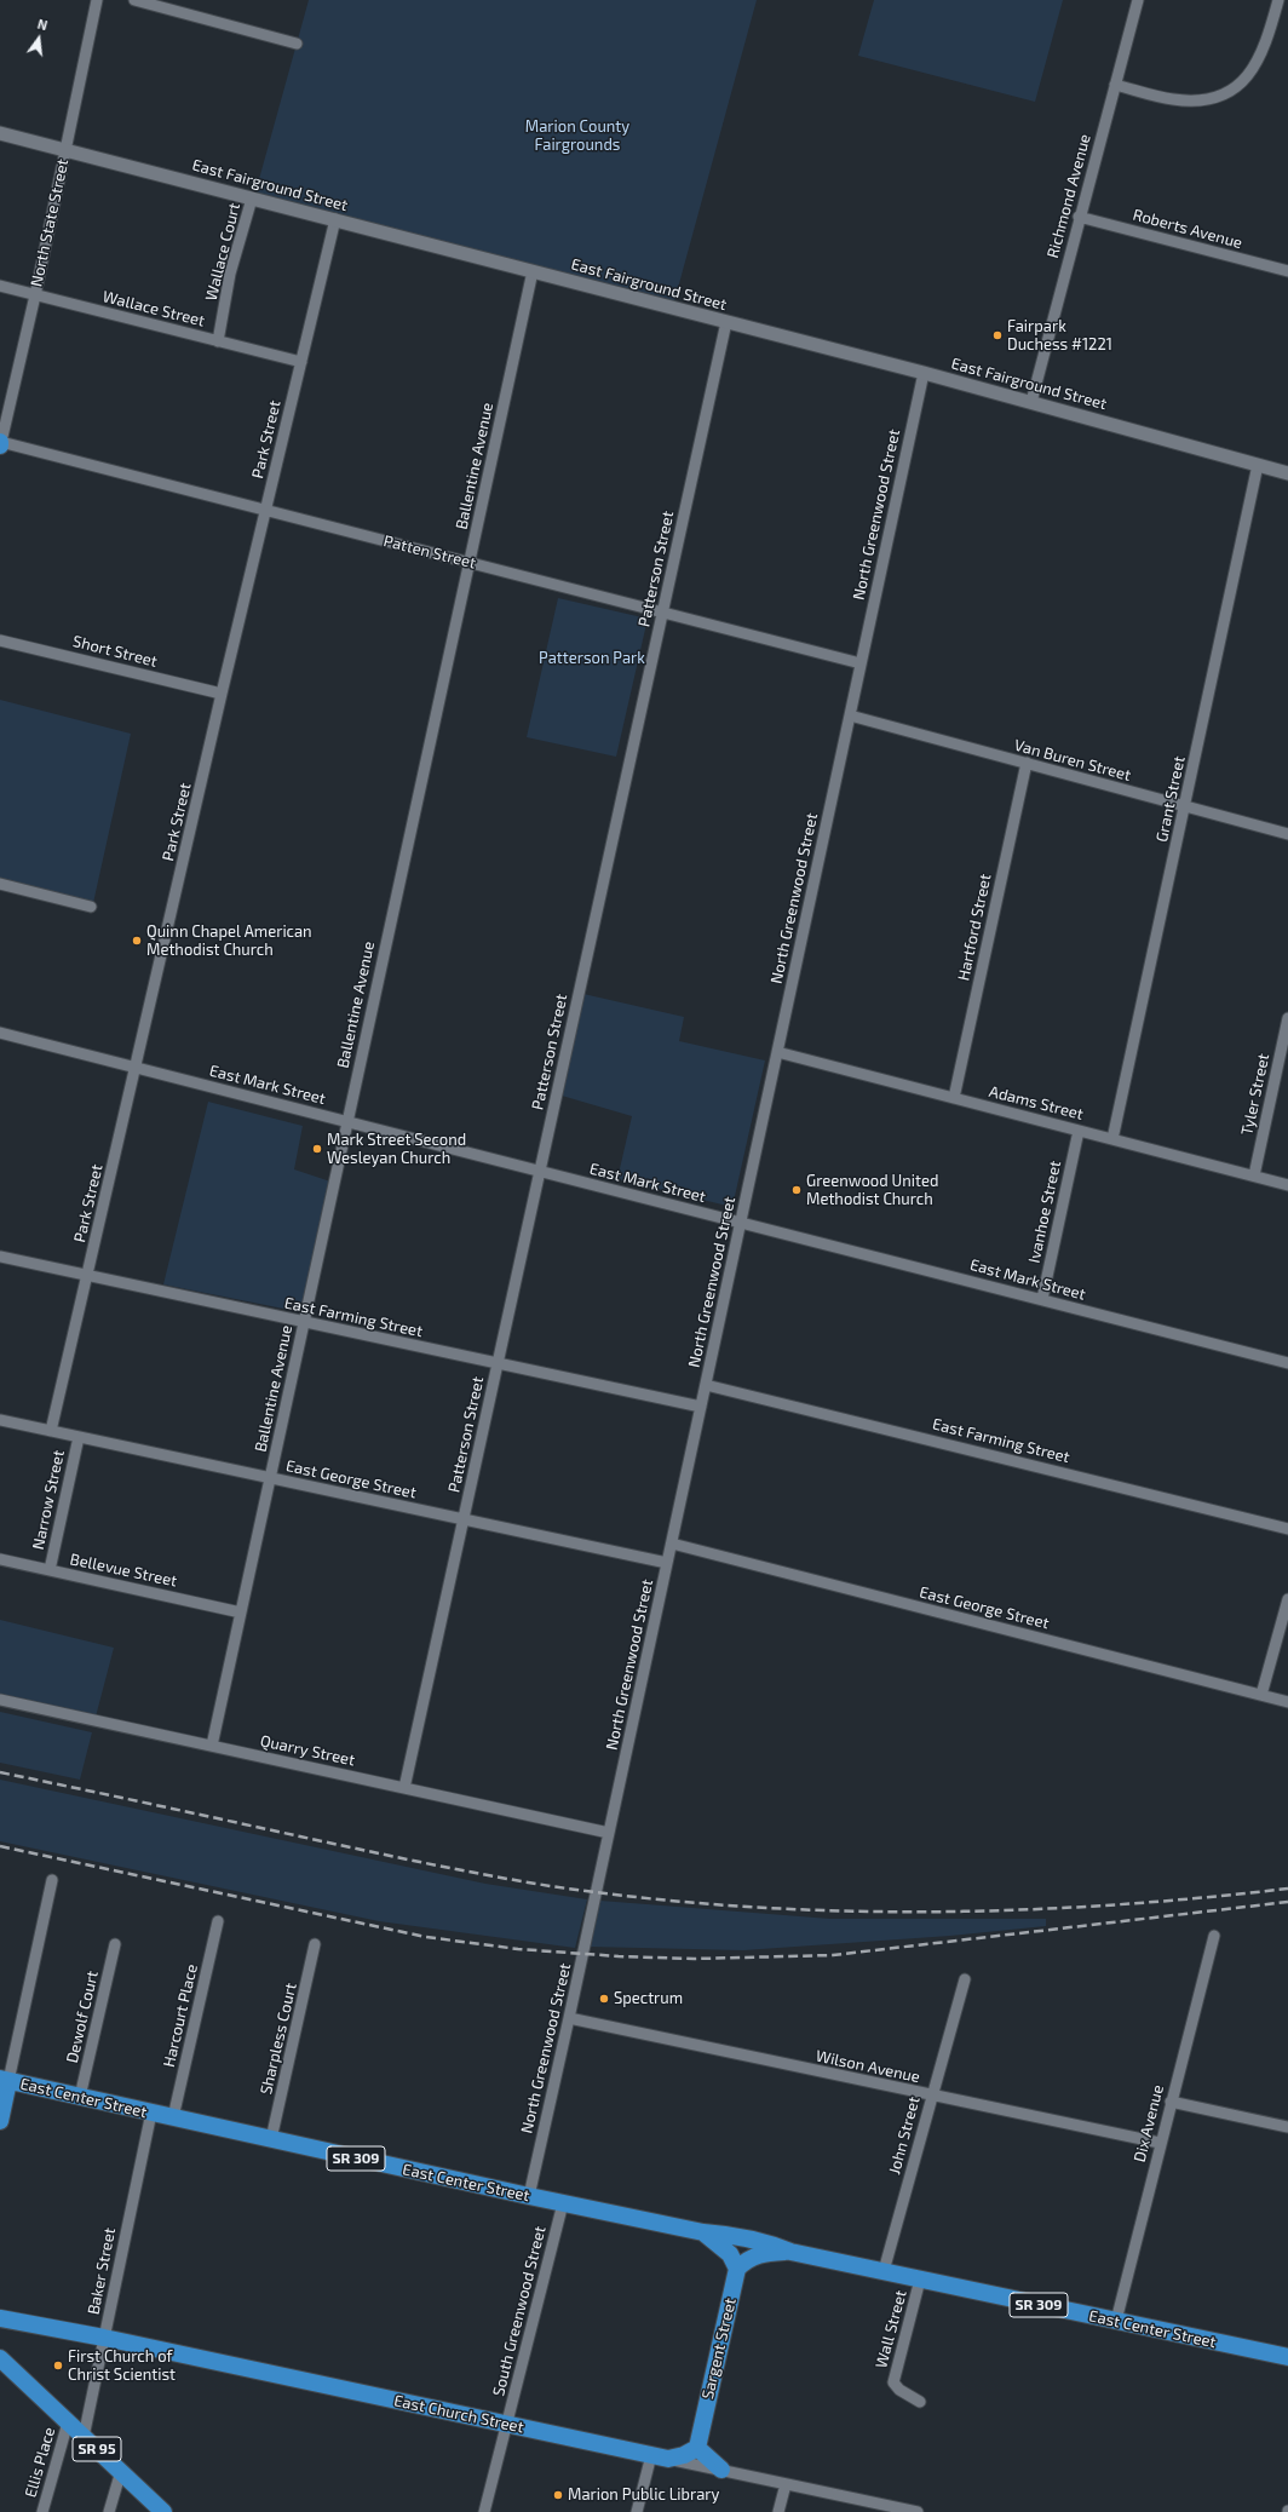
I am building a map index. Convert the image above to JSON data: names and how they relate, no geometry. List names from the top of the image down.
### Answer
{
  "streets": {
    "main road": [
      "East Center Street",
      "SR 309",
      "Sargent Street",
      "East Church Street",
      "SR 95"
    ],
    "street": [
      "East Fairground Street",
      "Richmond Avenue",
      "North State Street",
      "Roberts Avenue",
      "Wallace Court",
      "Wallace Street",
      "Park Street",
      "Ballentine Avenue",
      "North Greenwood Street",
      "Patten Street",
      "Patterson Street",
      "Short Street",
      "Van Buren Street",
      "Grant Street",
      "Hartford Street",
      "East Mark Street",
      "Tyler Street",
      "Adams Street",
      "Ivanhoe Street",
      "East Farming Street",
      "East George Street",
      "Narrow Street",
      "Bellevue Street",
      "Quarry Street",
      "Harcourt Place",
      "Dewolf Court",
      "Sharpless Court",
      "Wilson Avenue",
      "Dix Avenue",
      "John Street",
      "Baker Street",
      "South Greenwood Street",
      "Wall Street",
      "Ellis Place"
    ]
  },
  "crossings": [
    ["East Fairground Street", "Richmond Avenue"],
    ["East Fairground Street", "North State Street"],
    ["East Fairground Street", "Wallace Court"],
    ["East Fairground Street", "Park Street"],
    ["East Fairground Street", "Ballentine Avenue"],
    ["East Fairground Street", "North Greenwood Street"],
    ["East Fairground Street", "Patterson Street"],
    ["East Fairground Street", "Grant Street"],
    ["Richmond Avenue", "Roberts Avenue"],
    ["North State Street", "Wallace Street"],
    ["North State Street", "Patten Street"],
    ["Wallace Court", "Wallace Street"],
    ["Wallace Street", "Park Street"],
    ["Park Street", "Patten Street"],
    ["Park Street", "Short Street"],
    ["Park Street", "East Mark Street"],
    ["Park Street", "East Farming Street"],
    ["Park Street", "East George Street"],
    ["Ballentine Avenue", "Patten Street"],
    ["Ballentine Avenue", "East Mark Street"],
    ["Ballentine Avenue", "East Farming Street"],
    ["Ballentine Avenue", "East George Street"],
    ["Ballentine Avenue", "Bellevue Street"],
    ["Ballentine Avenue", "Quarry Street"],
    ["North Greenwood Street", "Patten Street"],
    ["North Greenwood Street", "Van Buren Street"],
    ["North Greenwood Street", "East Mark Street"],
    ["North Greenwood Street", "Adams Street"],
    ["North Greenwood Street", "East Farming Street"],
    ["North Greenwood Street", "East George Street"],
    ["North Greenwood Street", "Quarry Street"],
    ["North Greenwood Street", "Wilson Avenue"],
    ["North Greenwood Street", "East Center Street"],
    ["Patten Street", "Patterson Street"],
    ["Patterson Street", "East Mark Street"],
    ["Patterson Street", "East Farming Street"],
    ["Patterson Street", "East George Street"],
    ["Patterson Street", "Quarry Street"],
    ["Van Buren Street", "Grant Street"],
    ["Van Buren Street", "Hartford Street"],
    ["Grant Street", "Adams Street"],
    ["Hartford Street", "Adams Street"],
    ["East Mark Street", "Ivanhoe Street"],
    ["Tyler Street", "Adams Street"],
    ["Adams Street", "Ivanhoe Street"],
    ["East George Street", "Narrow Street"],
    ["Narrow Street", "Bellevue Street"],
    ["Harcourt Place", "East Center Street"],
    ["Dewolf Court", "East Center Street"],
    ["Sharpless Court", "East Center Street"],
    ["Wilson Avenue", "Dix Avenue"],
    ["Wilson Avenue", "John Street"],
    ["East Center Street", "Dix Avenue"],
    ["East Center Street", "John Street"],
    ["East Center Street", "SR 309"],
    ["East Center Street", "Baker Street"],
    ["East Center Street", "South Greenwood Street"],
    ["East Center Street", "Wall Street"],
    ["East Center Street", "Sargent Street"],
    ["SR 309", "Sargent Street"],
    ["Baker Street", "East Church Street"],
    ["Baker Street", "SR 95"],
    ["South Greenwood Street", "East Church Street"],
    ["SR 95", "Ellis Place"]
  ],
  "parks": ["Marion County Fairgrounds", "Patterson Park"],
  "places": [
    "Fairpark Duchess #1221",
    "Quinn Chapel American Methodist Church",
    "Mark Street Second Wesleyan Church",
    "Greenwood United Methodist Church",
    "Spectrum",
    "First Church of Christ Scientist",
    "Marion Public Library"
  ],
  "north": "top"
}
